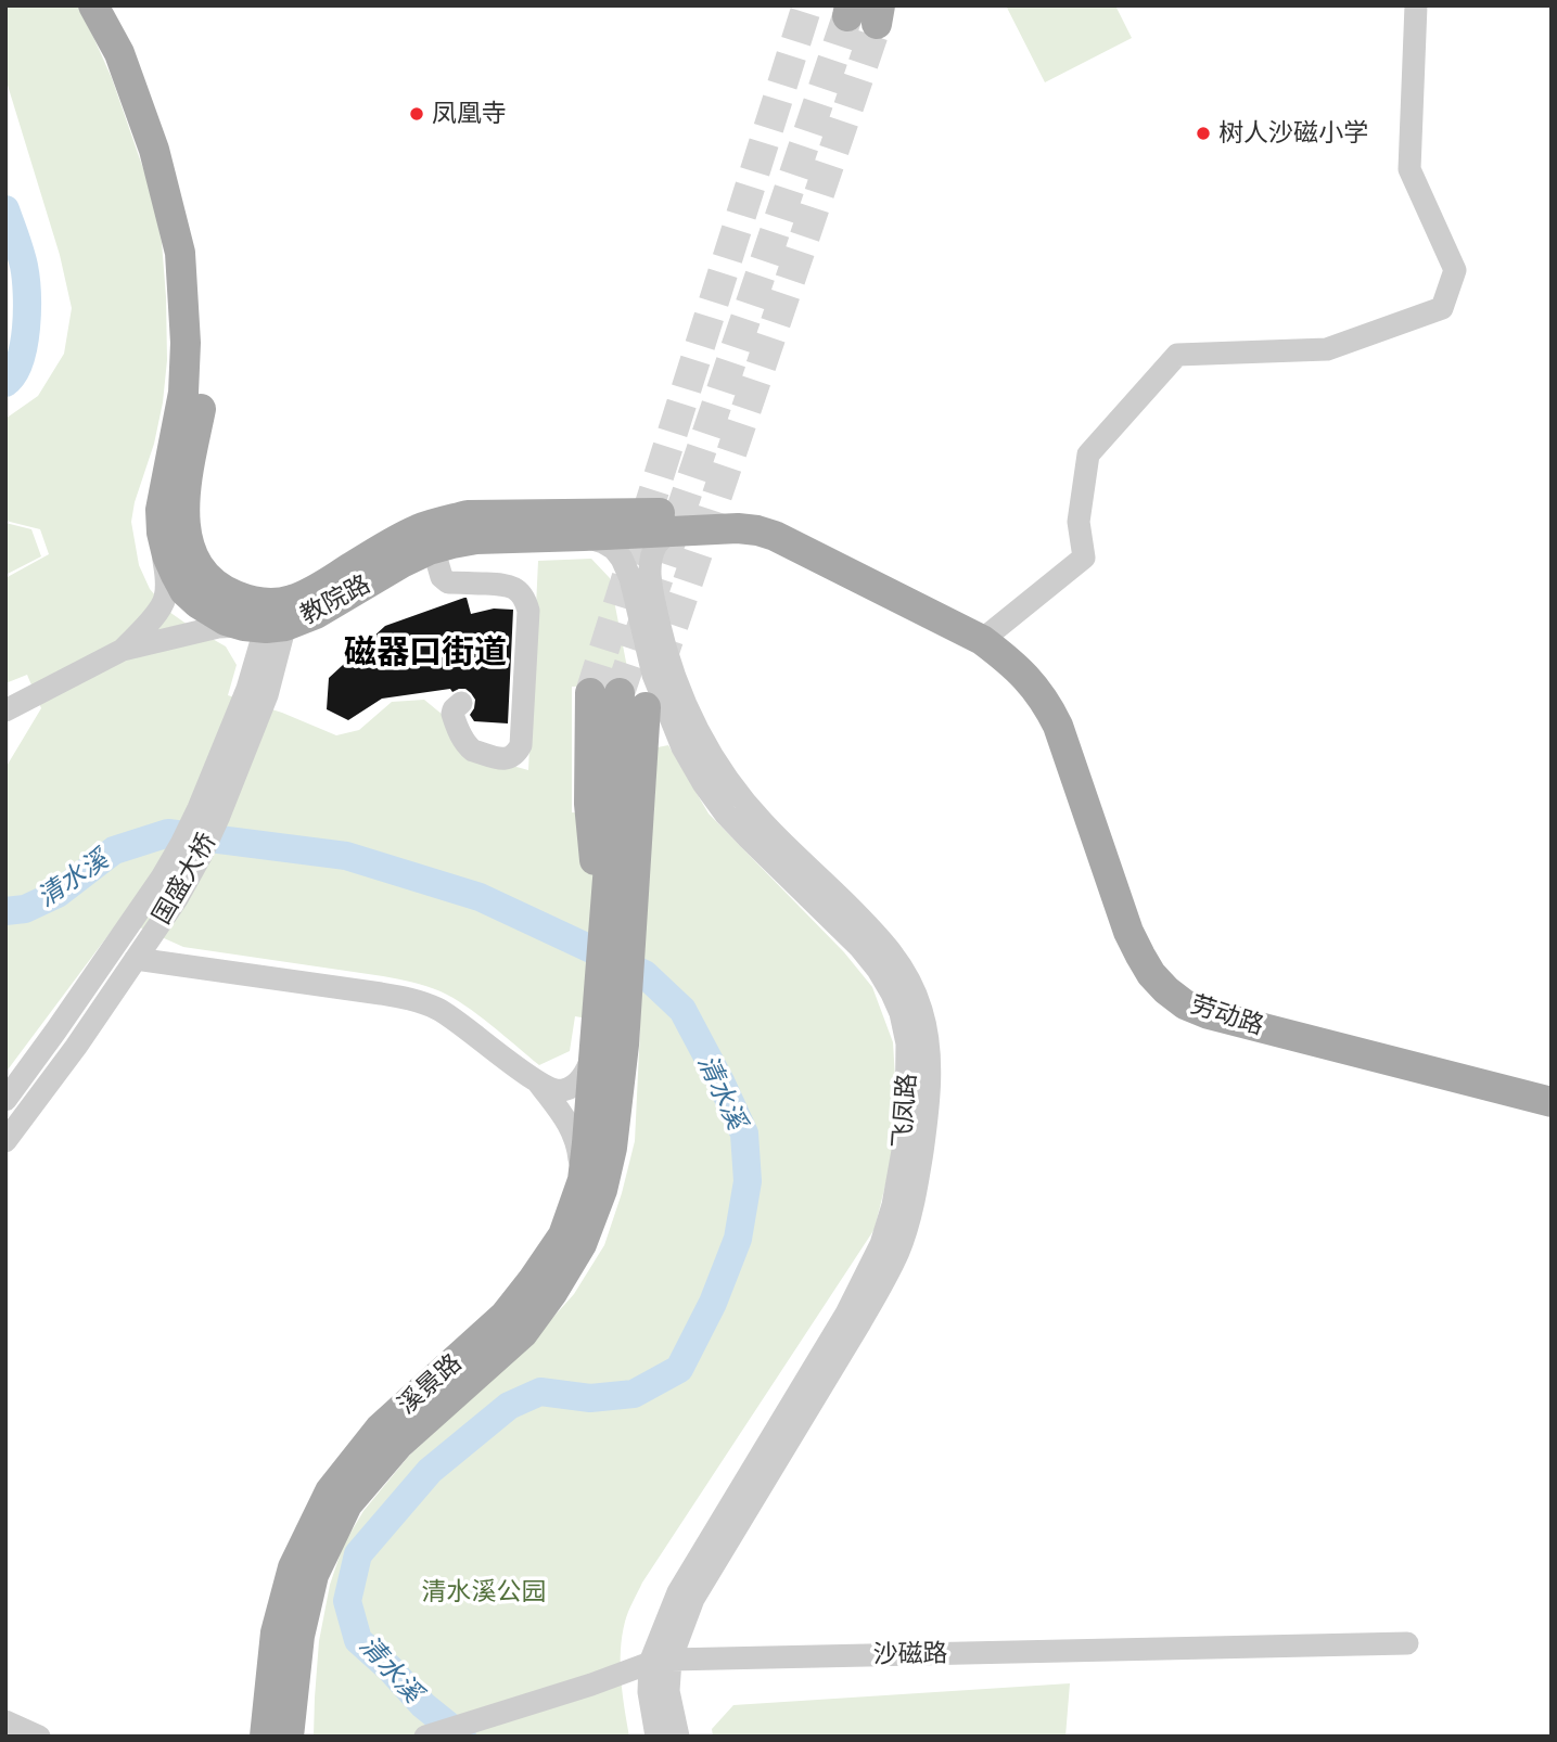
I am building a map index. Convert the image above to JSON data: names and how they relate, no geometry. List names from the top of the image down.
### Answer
{
  "streets": {
    "main road": ["教院路", "劳动路", "溪景路"],
    "street": ["国盛大桥", "飞凤路", "沙磁路"]
  },
  "crossings": [
    ["教院路", "劳动路"],
    ["教院路", "飞凤路"],
    ["飞凤路", "沙磁路"]
  ],
  "districts": ["磁器口街道"],
  "water": ["清水溪"],
  "parks": ["清水溪公园"],
  "places": ["凤凰寺", "树人沙磁小学"]
}
